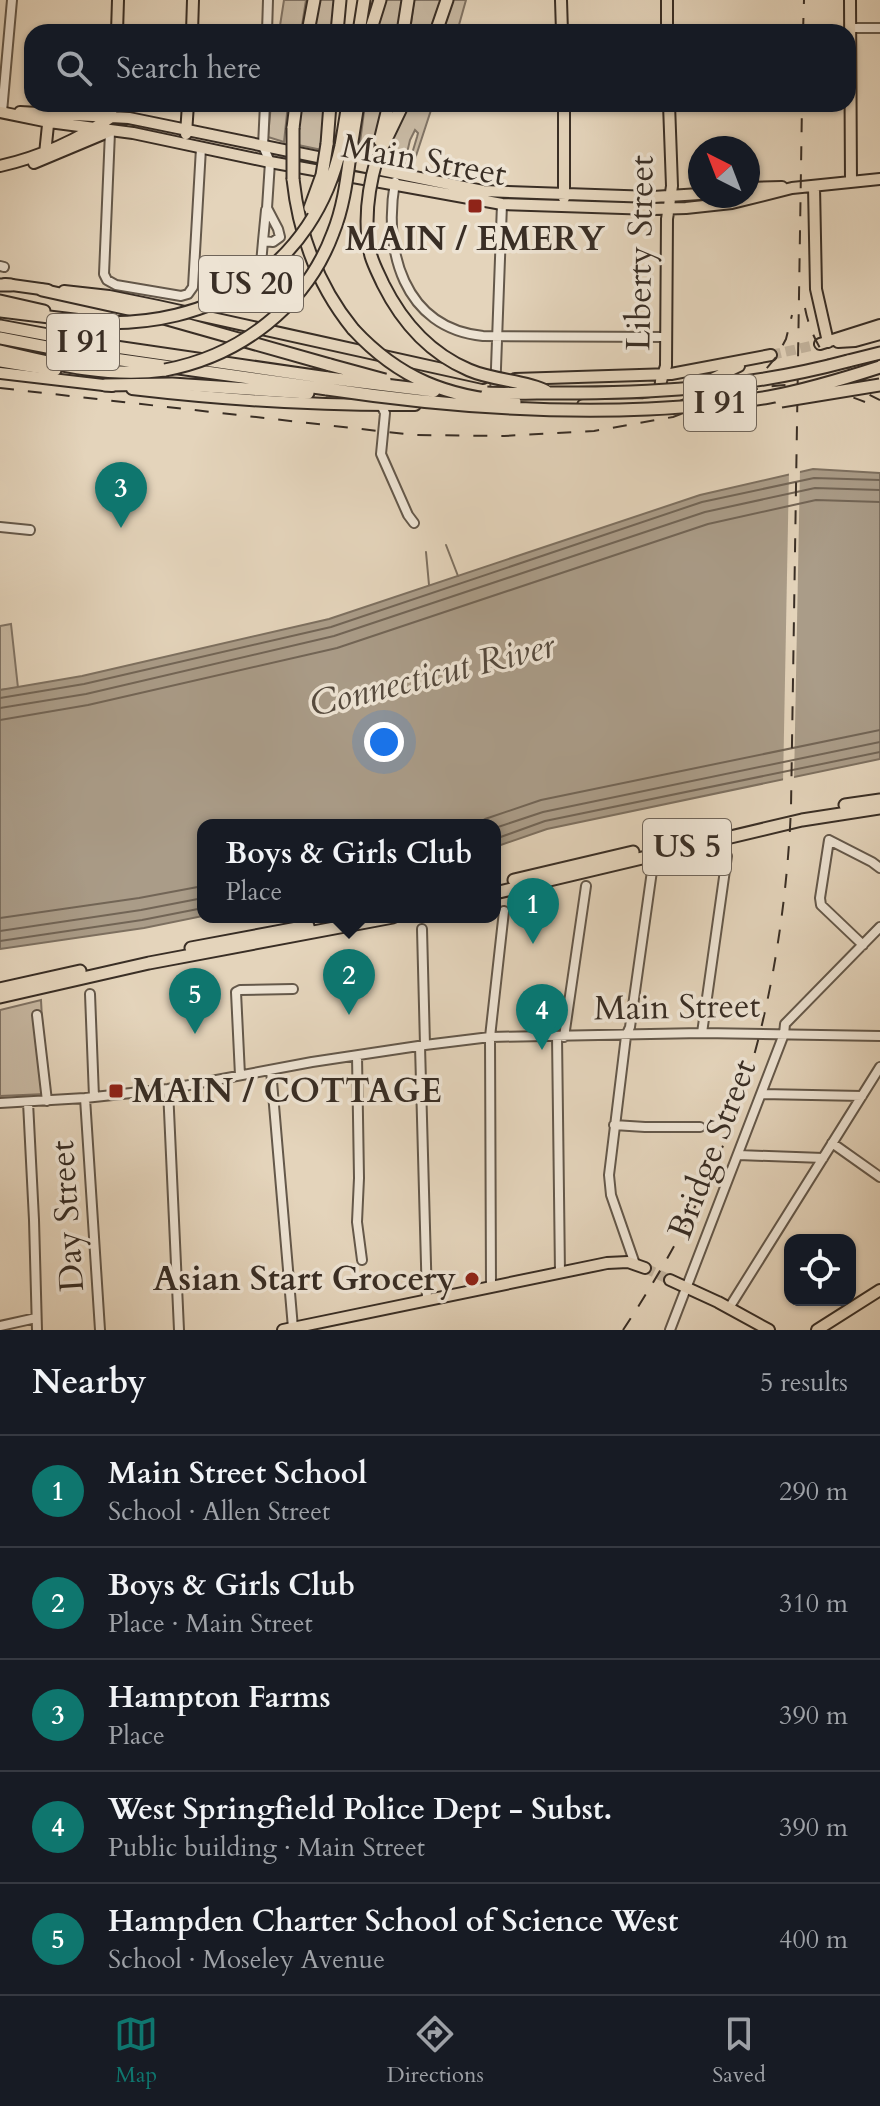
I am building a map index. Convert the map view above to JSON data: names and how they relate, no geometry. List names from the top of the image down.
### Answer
{
  "streets": {
    "highway": ["US 20", "I 91", "US 5"],
    "main road": ["Main Street", "Liberty Street"],
    "street": ["Bridge Street", "Day Street"]
  },
  "crossings": [
    ["Main Street", "Liberty Street"],
    ["Main Street", "Bridge Street"],
    ["Main Street", "Day Street"]
  ],
  "water": ["Connecticut River"],
  "places": {
    "transit": ["MAIN / EMERY", "MAIN / COTTAGE"],
    "other": ["Asian Start Grocery"]
  },
  "north": "top left",
  "page": {
    "search": "Search here",
    "pins": [
      "3",
      "1",
      "2",
      "5",
      "4"
    ],
    "popup": ["Boys & Girls Club", "Place"],
    "heading": ["Nearby", "5 results"],
    "list": [
      {
        "mark": "1",
        "name": "Main Street School",
        "note": "School · Allen Street",
        "value": "290 m"
      },
      {
        "mark": "2",
        "name": "Boys & Girls Club",
        "note": "Place · Main Street",
        "value": "310 m"
      },
      {
        "mark": "3",
        "name": "Hampton Farms",
        "note": "Place",
        "value": "390 m"
      },
      {
        "mark": "4",
        "name": "West Springfield Police Dept - Subst.",
        "note": "Public building · Main Street",
        "value": "390 m"
      },
      {
        "mark": "5",
        "name": "Hampden Charter School of Science West",
        "note": "School · Moseley Avenue",
        "value": "400 m"
      }
    ],
    "nav": ["Map", "Directions", "Saved"]
  }
}
